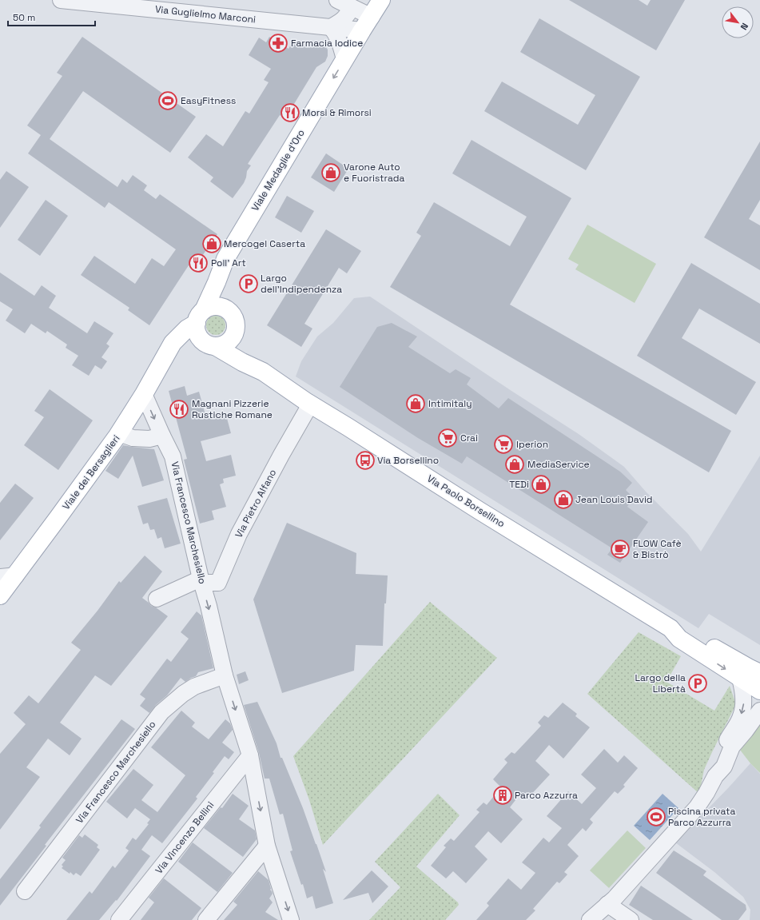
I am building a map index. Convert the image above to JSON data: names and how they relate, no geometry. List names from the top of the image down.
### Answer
{
  "streets": {
    "main road": ["Viale Medaglie d'Oro", "Viale dei Bersaglieri", "Via Paolo Borsellino"],
    "street": [
      "Via Guglielmo Marconi",
      "Via Pietro Alfano",
      "Via Francesco Marchesiello",
      "Via Vincenzo Bellini"
    ]
  },
  "crossings": [
    ["Via Guglielmo Marconi", "Viale Medaglie d'Oro"],
    ["Viale Medaglie d'Oro", "Viale dei Bersaglieri"],
    ["Viale Medaglie d'Oro", "Via Paolo Borsellino"],
    ["Viale dei Bersaglieri", "Via Francesco Marchesiello"],
    ["Via Pietro Alfano", "Via Francesco Marchesiello"],
    ["Via Francesco Marchesiello", "Via Vincenzo Bellini"]
  ],
  "one_way": ["Viale Medaglie d'Oro", "Via Francesco Marchesiello"],
  "places": {
    "pharmacy": ["Farmacia Iodice"],
    "sports": ["EasyFitness", "Piscina privata Parco Azzurra"],
    "restaurant": ["Morsi & Rimorsi", "Poll' Art", "Magnani Pizzerie Rustiche Romane"],
    "shop": [
      "Varone Auto e Fuoristrada",
      "Mercogel Caserta",
      "Intimitaly",
      "MediaService",
      "TEDi",
      "Jean Louis David"
    ],
    "parking": ["Largo dell'Indipendenza", "Largo della Libertà"],
    "supermarket": ["Crai", "Iperion"],
    "bus stop": ["Via Borsellino"],
    "cafe": ["FLOW Cafè & Bistrò"],
    "building": ["Parco Azzurra"]
  },
  "scale_bar": "50 m",
  "north": "bottom right"
}
